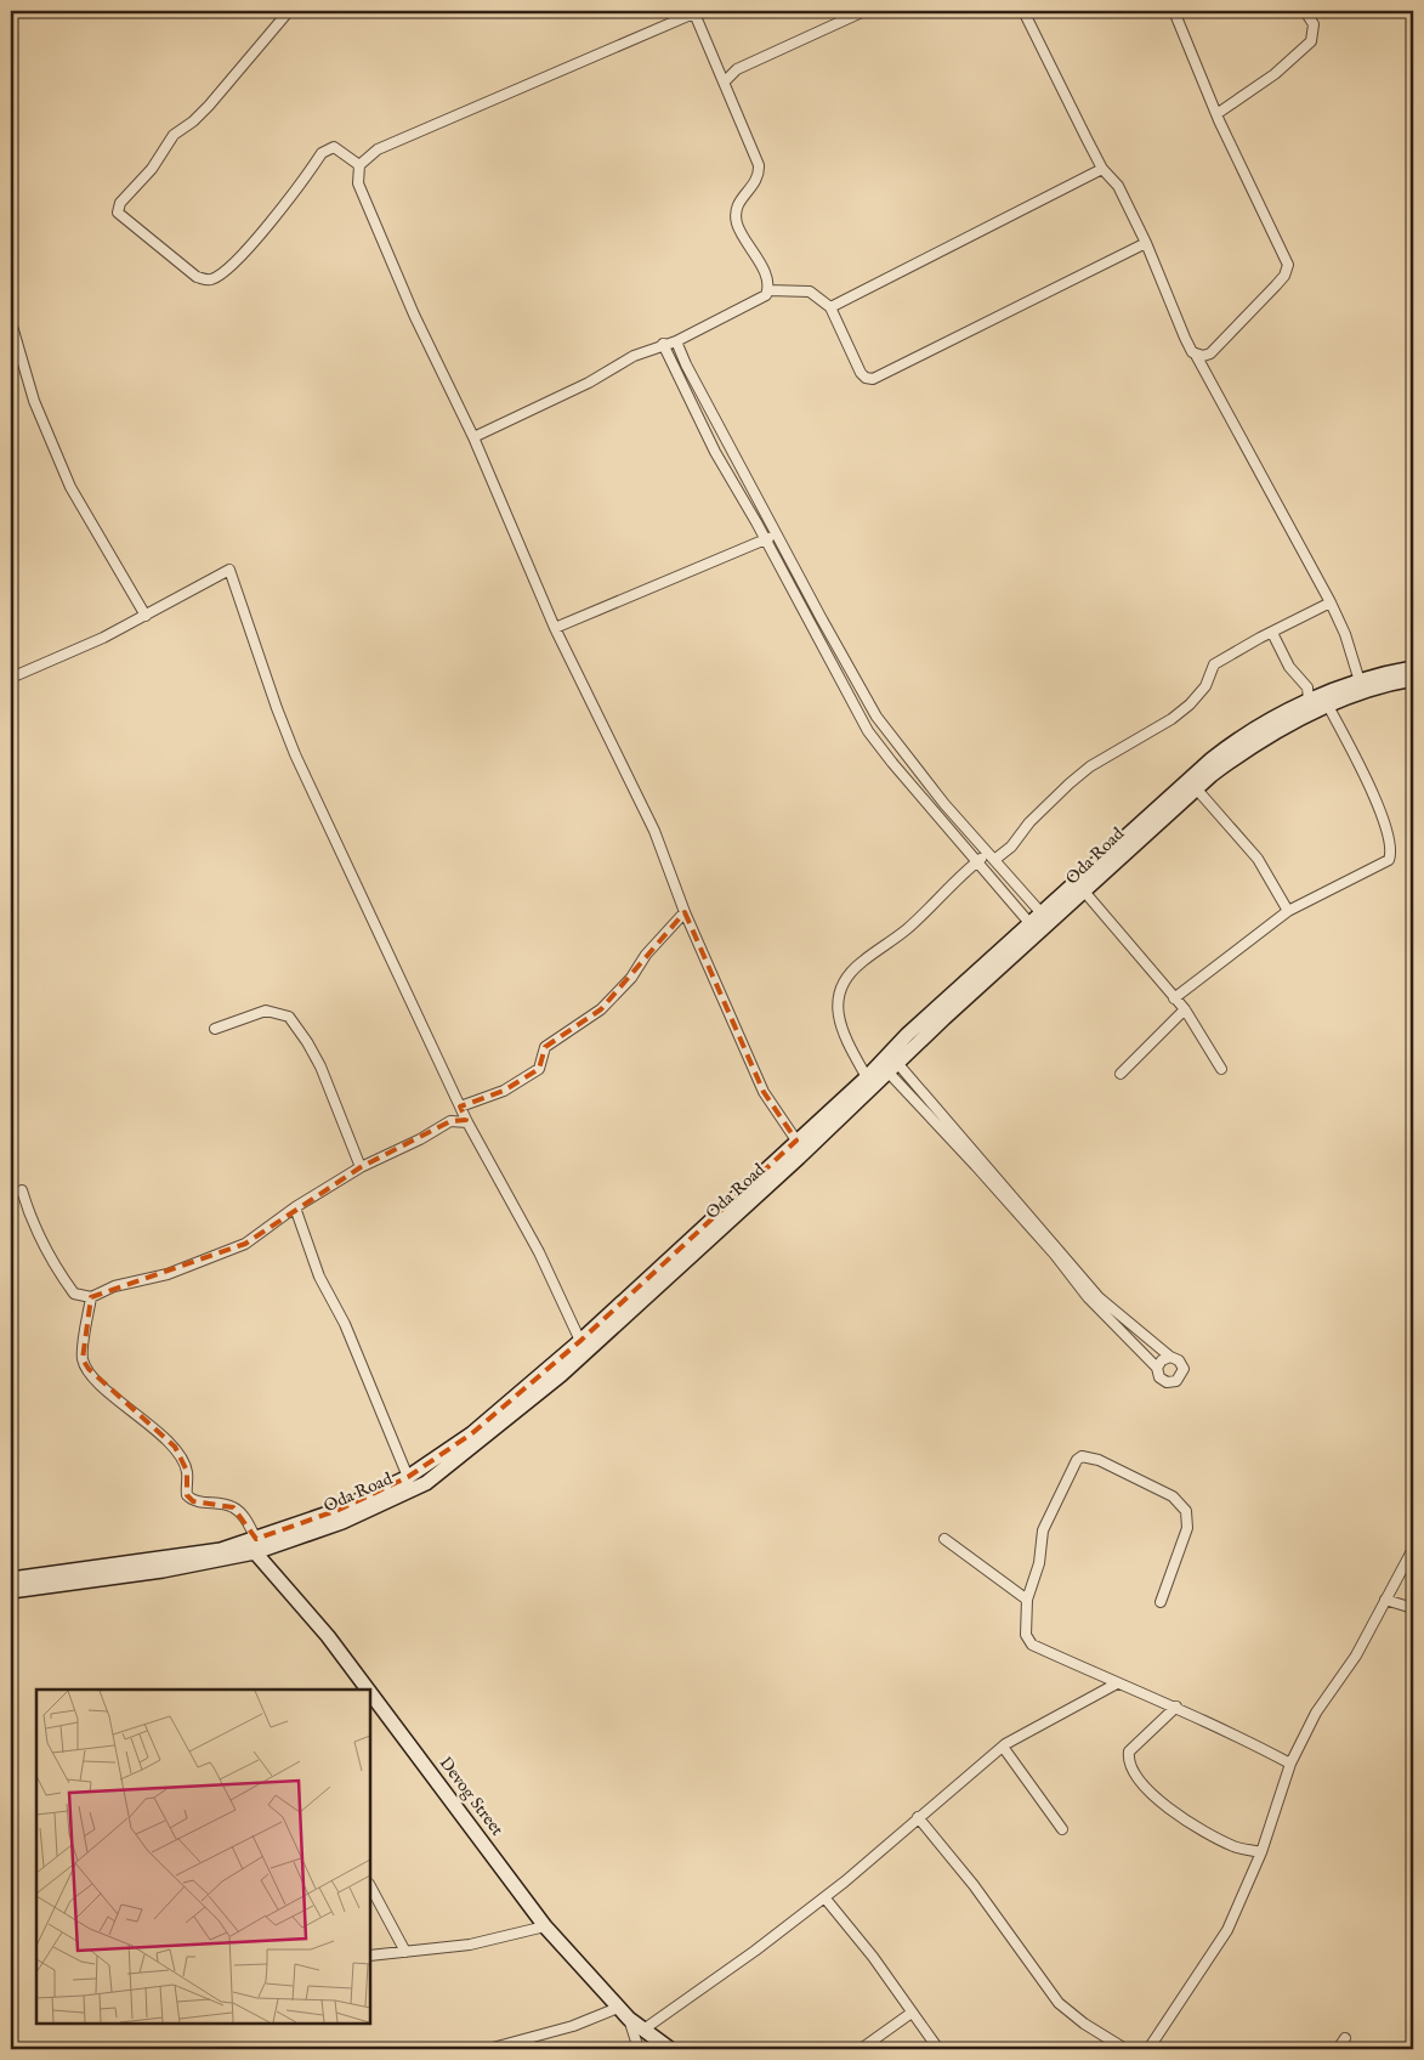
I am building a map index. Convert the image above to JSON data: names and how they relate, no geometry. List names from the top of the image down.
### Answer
{
  "streets": {
    "street": ["Oda Road", "Devog Street"]
  },
  "crossings": [
    ["Oda Road", "Devog Street"]
  ]
}
